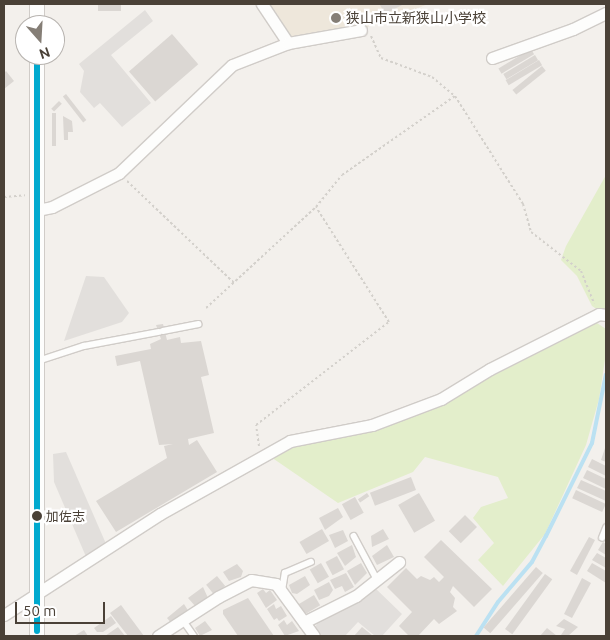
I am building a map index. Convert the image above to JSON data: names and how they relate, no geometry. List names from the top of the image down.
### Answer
{
  "places": ["狭山市立新狭山小学校", "加佐志"],
  "scale_bar": "50 m",
  "north": "bottom"
}
